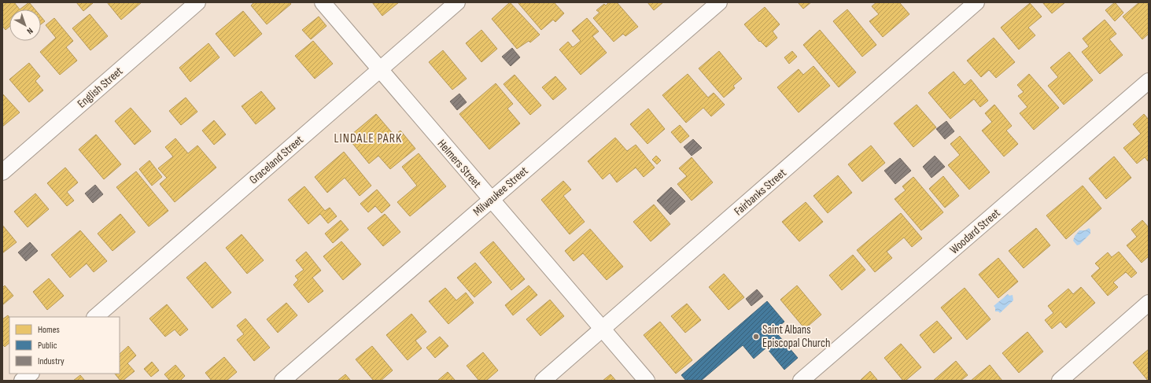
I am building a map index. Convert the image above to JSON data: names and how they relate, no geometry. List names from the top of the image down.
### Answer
{
  "streets": {
    "street": [
      "English Street",
      "Graceland Street",
      "Helmers Street",
      "Milwaukee Street",
      "Fairbanks Street",
      "Woodard Street"
    ]
  },
  "crossings": [
    ["Graceland Street", "Helmers Street"],
    ["Helmers Street", "Milwaukee Street"],
    ["Helmers Street", "Fairbanks Street"]
  ],
  "districts": ["LINDALE PARK"],
  "places": ["Saint Albans Episcopal Church"],
  "legend": ["Homes", "Public", "Industry"],
  "north": "bottom right"
}
